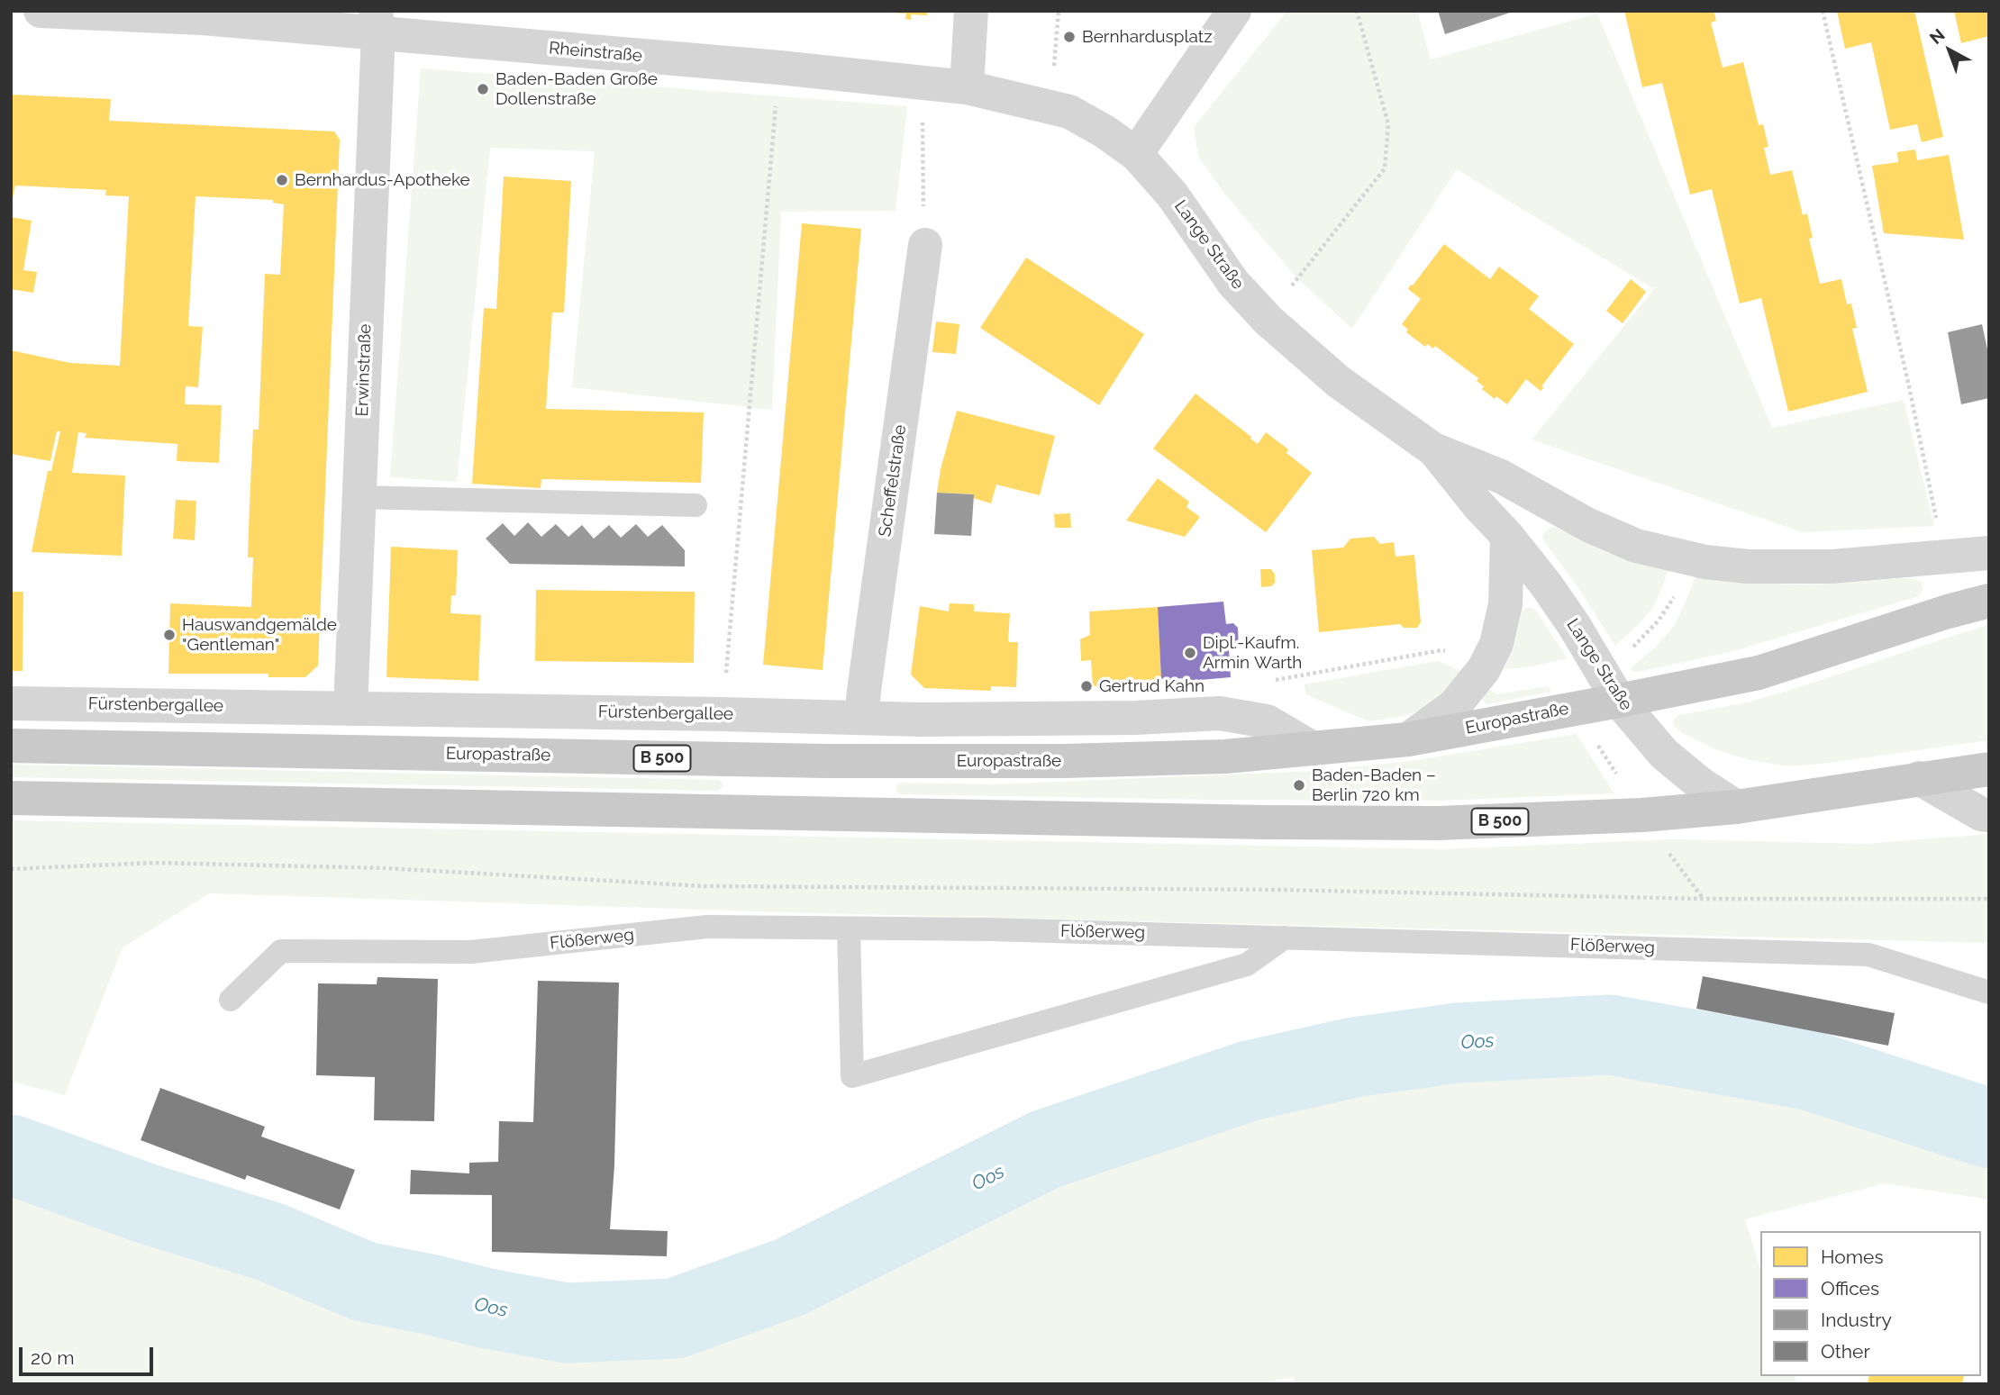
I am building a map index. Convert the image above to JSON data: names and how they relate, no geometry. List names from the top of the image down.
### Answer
{
  "streets": {
    "main road": ["Europastraße", "B 500"],
    "street": [
      "Rheinstraße",
      "Lange Straße",
      "Erwinstraße",
      "Scheffelstraße",
      "Fürstenbergallee"
    ],
    "lane": ["Flößerweg"]
  },
  "crossings": [
    ["Rheinstraße", "Lange Straße"],
    ["Rheinstraße", "Erwinstraße"],
    ["Lange Straße", "Europastraße"],
    ["Lange Straße", "B 500"],
    ["Erwinstraße", "Fürstenbergallee"],
    ["Scheffelstraße", "Fürstenbergallee"],
    ["Fürstenbergallee", "Europastraße"]
  ],
  "water": ["Oos"],
  "places": [
    "Bernhardusplatz",
    "Baden-Baden Große Dollenstraße",
    "Bernhardus-Apotheke",
    "Hauswandgemälde \"Gentleman\"",
    "Dipl.-Kaufm. Armin Warth",
    "Gertrud Kahn",
    "Baden-Baden – Berlin 720 km"
  ],
  "legend": [
    "Homes",
    "Offices",
    "Industry",
    "Other"
  ],
  "scale_bar": "20 m",
  "north": "top left"
}
